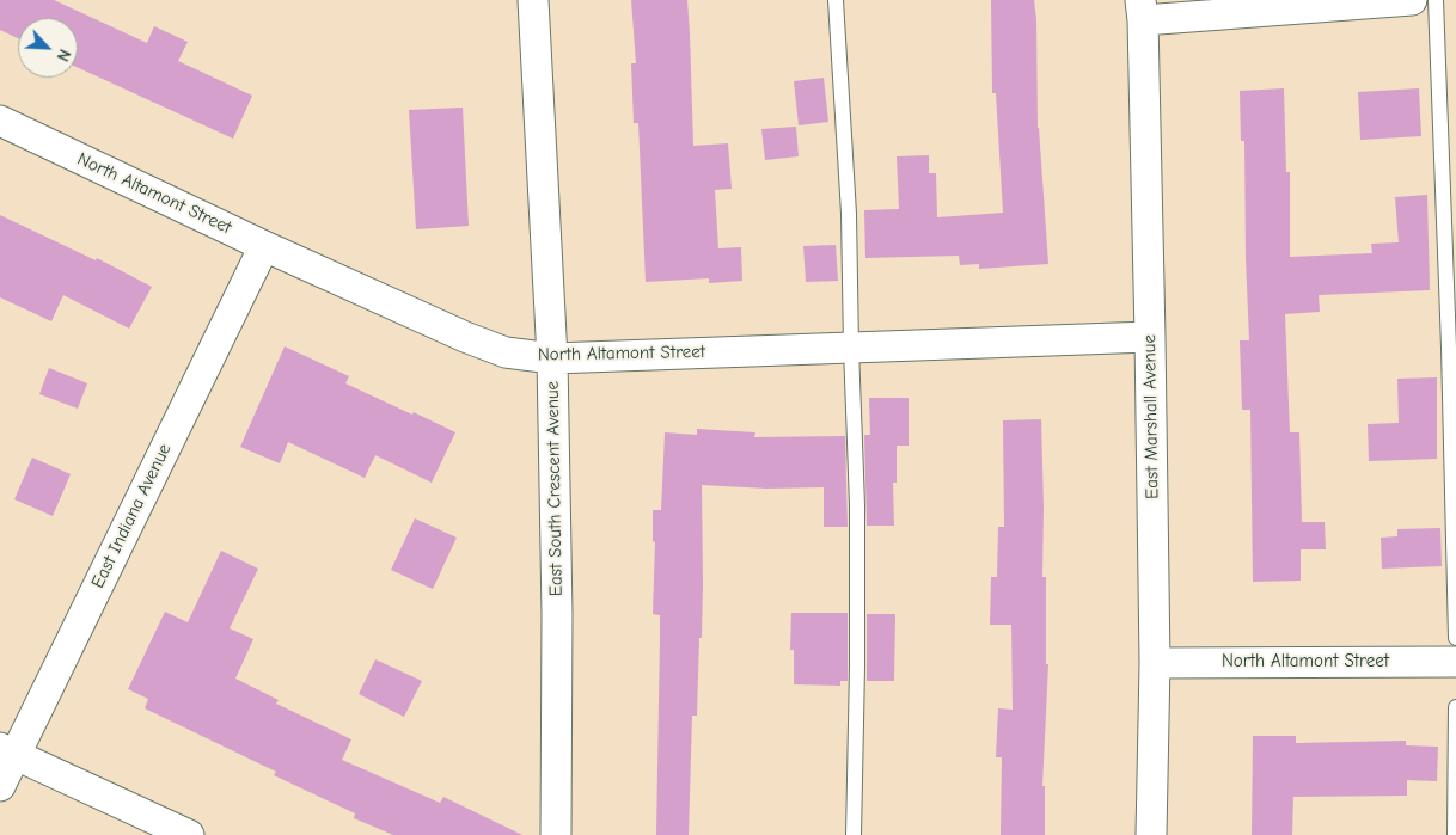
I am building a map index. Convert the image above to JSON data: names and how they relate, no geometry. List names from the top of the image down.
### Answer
{
  "streets": {
    "street": [
      "North Altamont Street",
      "East Marshall Avenue",
      "East South Crescent Avenue",
      "East Indiana Avenue"
    ]
  },
  "crossings": [
    ["North Altamont Street", "East Marshall Avenue"],
    ["North Altamont Street", "East South Crescent Avenue"],
    ["North Altamont Street", "East Indiana Avenue"]
  ],
  "north": "bottom right"
}
